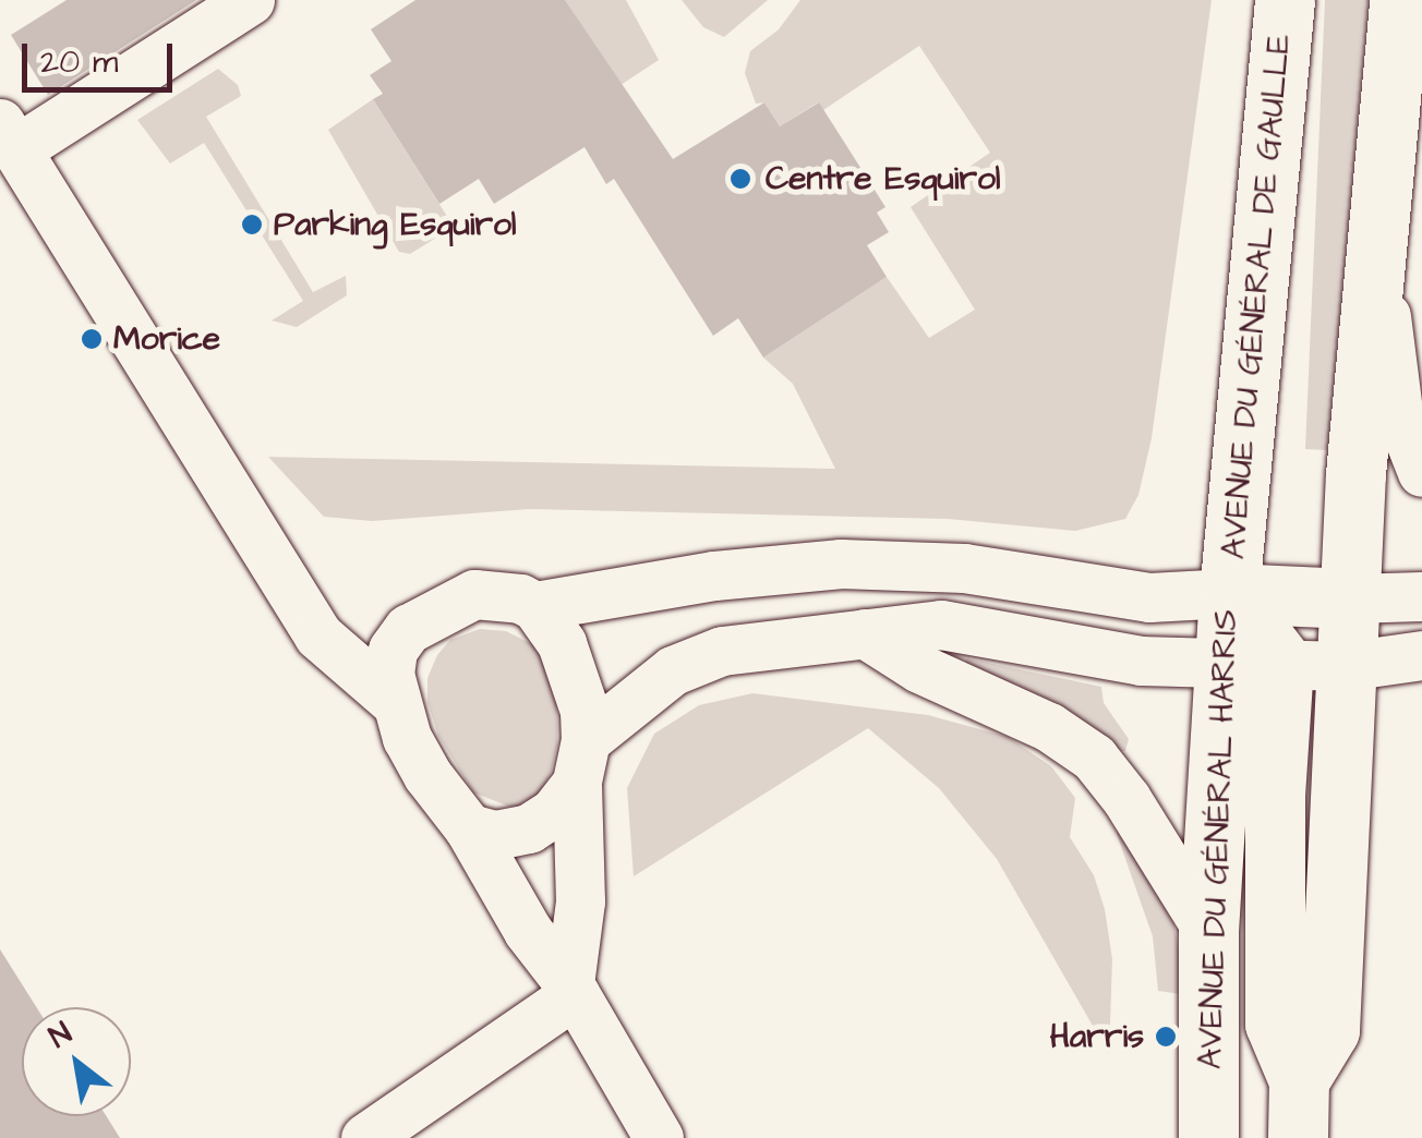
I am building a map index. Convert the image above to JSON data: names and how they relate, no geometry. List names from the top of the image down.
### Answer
{
  "streets": {
    "main road": ["AVENUE DU GÉNÉRAL DE GAULLE", "AVENUE DU GÉNÉRAL HARRIS"]
  },
  "crossings": [
    ["AVENUE DU GÉNÉRAL DE GAULLE", "AVENUE DU GÉNÉRAL HARRIS"]
  ],
  "places": [
    "Centre Esquirol",
    "Parking Esquirol",
    "Morice",
    "Harris"
  ],
  "scale_bar": "20 m",
  "north": "top left"
}
